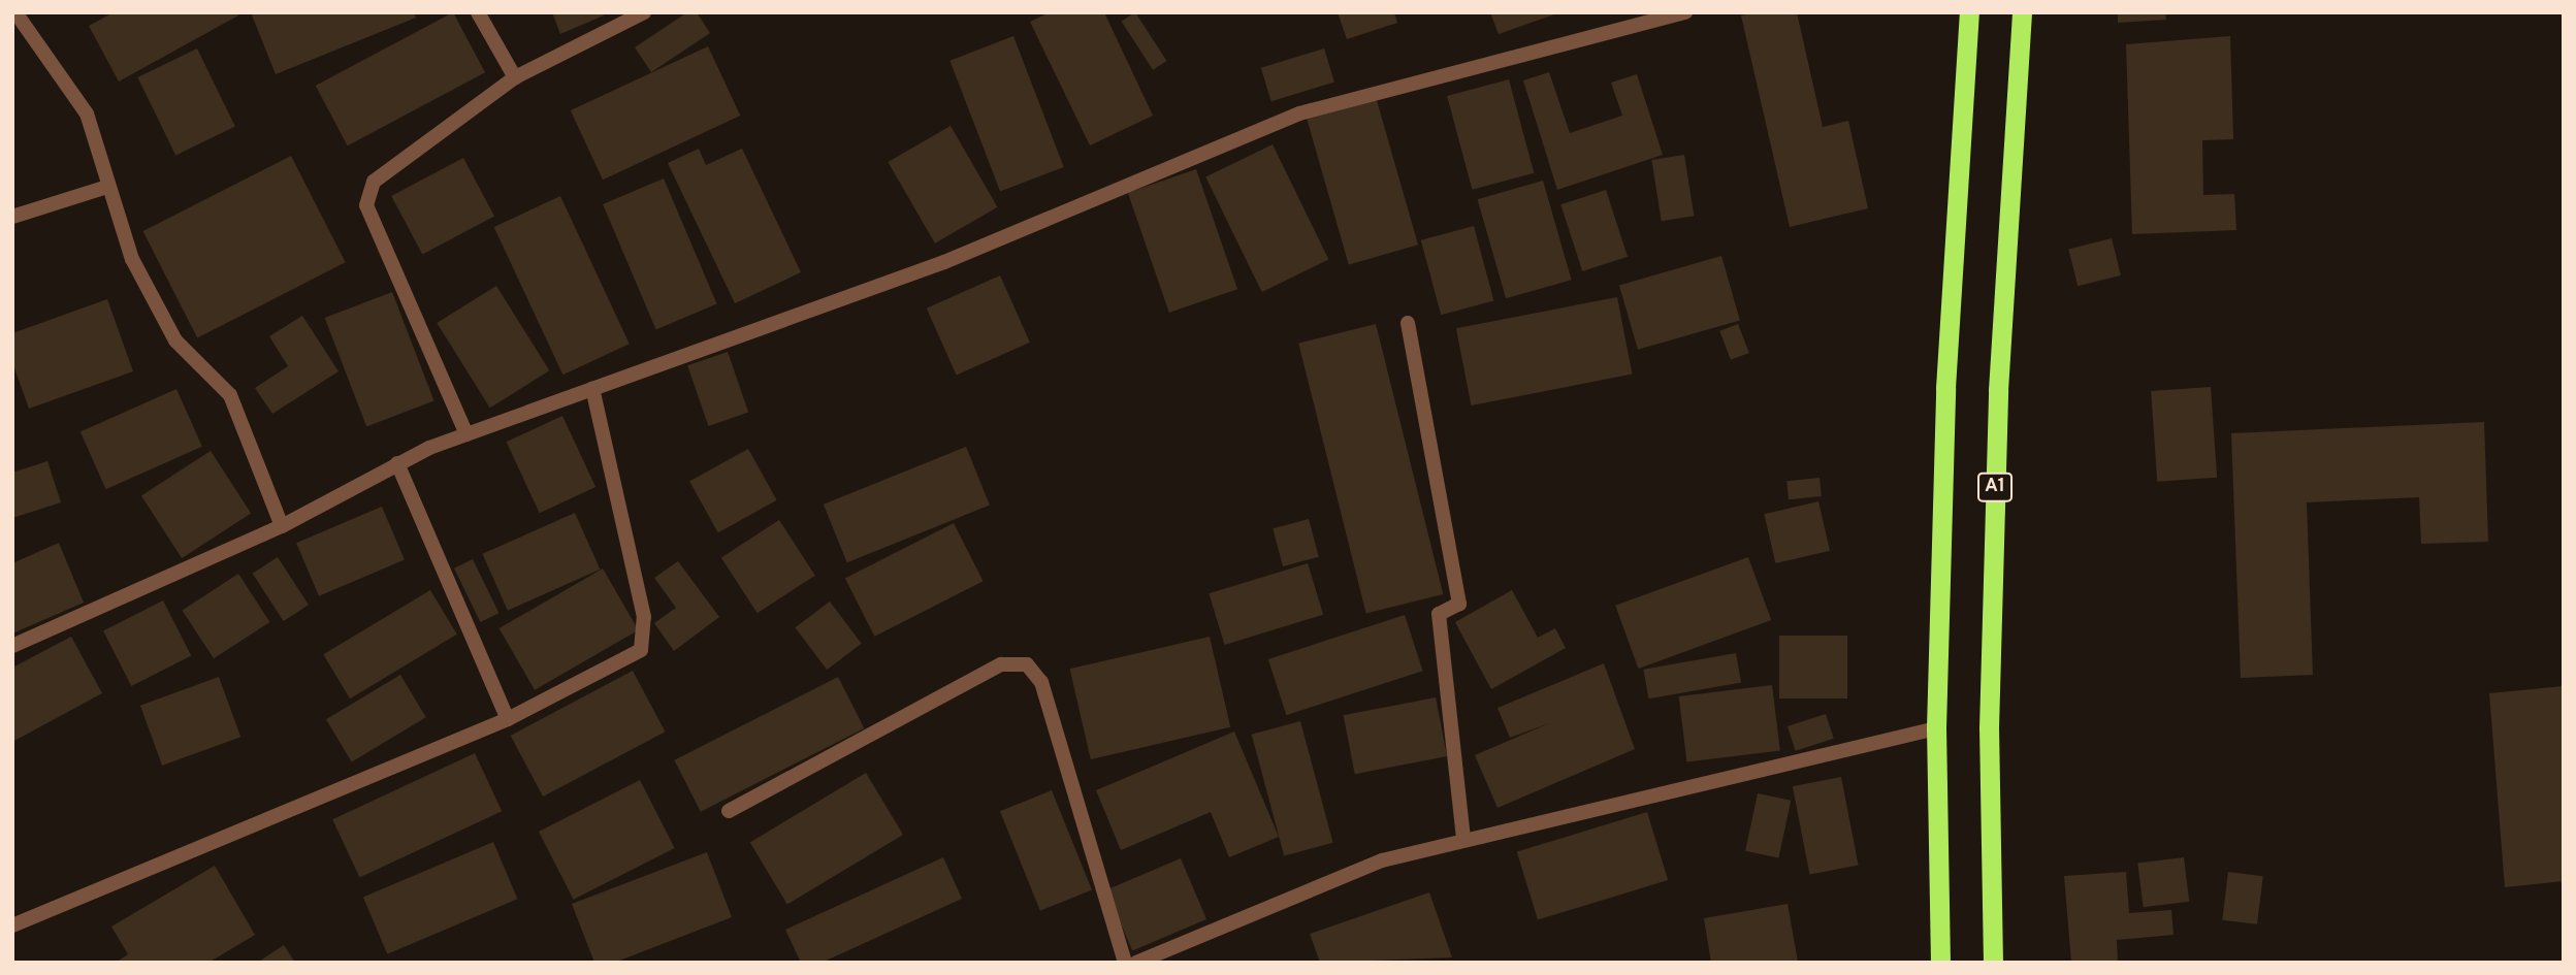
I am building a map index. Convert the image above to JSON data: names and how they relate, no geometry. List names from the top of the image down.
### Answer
{
  "streets": {
    "highway": ["A1"]
  }
}
